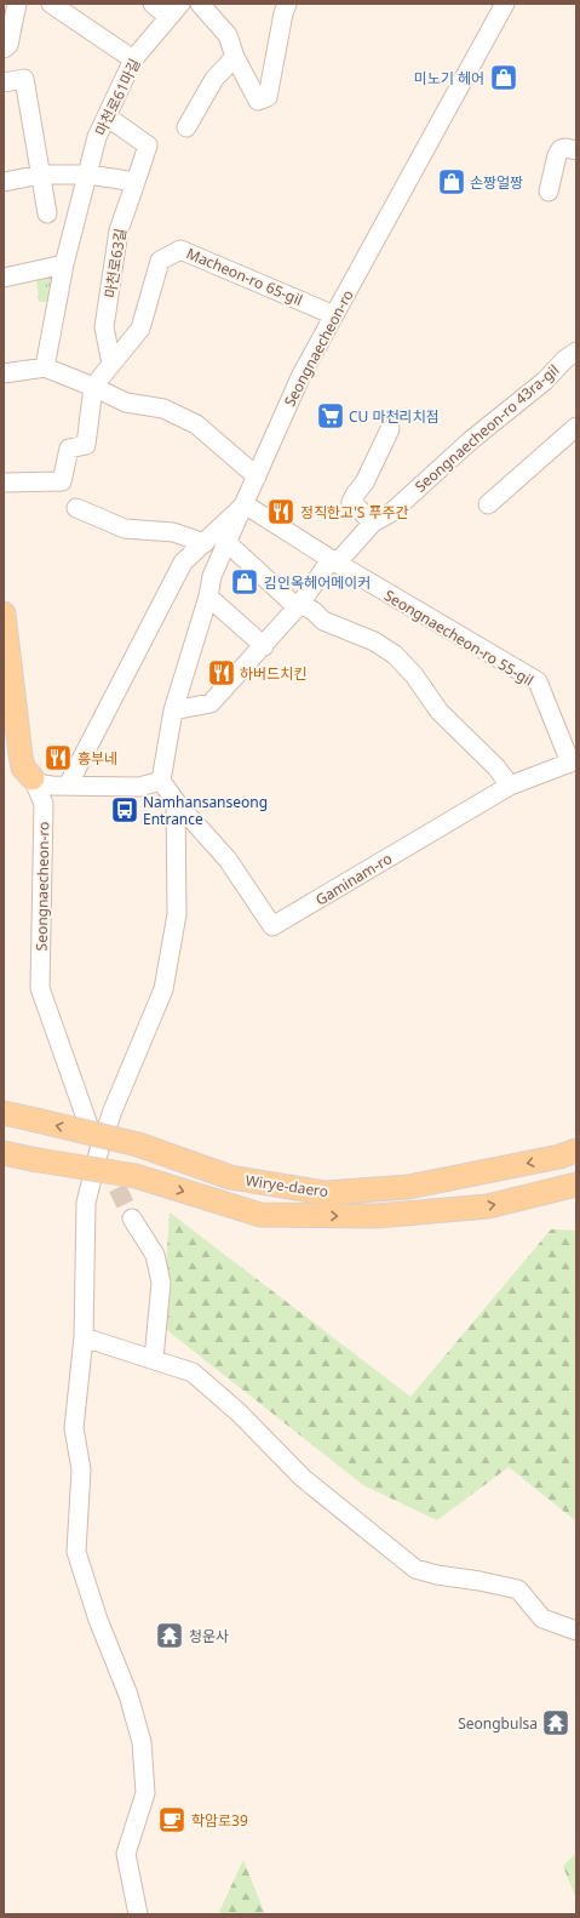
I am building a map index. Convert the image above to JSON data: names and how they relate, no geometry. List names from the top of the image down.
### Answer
{
  "streets": {
    "main road": ["Wirye-daero"],
    "street": [
      "마천로61마길",
      "마천로63길",
      "Macheon-ro 65-gil",
      "Seongnaecheon-ro",
      "Seongnaecheon-ro 43ra-gil",
      "Seongnaecheon-ro 55-gil",
      "Gaminam-ro"
    ]
  },
  "crossings": [
    ["마천로61마길", "마천로63길"],
    ["마천로63길", "Macheon-ro 65-gil"],
    ["Macheon-ro 65-gil", "Seongnaecheon-ro"],
    ["Seongnaecheon-ro", "Seongnaecheon-ro 55-gil"],
    ["Seongnaecheon-ro 43ra-gil", "Seongnaecheon-ro 55-gil"],
    ["Seongnaecheon-ro 55-gil", "Gaminam-ro"]
  ],
  "places": {
    "shop": ["미노기 헤어", "손짱얼짱", "김인옥헤어메이커"],
    "supermarket": ["CU 마천리치점"],
    "restaurant": ["정직한고'S 푸주간", "하버드치킨", "흥부네"],
    "bus stop": ["Namhansanseong Entrance"],
    "temple": ["청운사", "Seongbulsa"],
    "cafe": ["학암로39"]
  }
}
